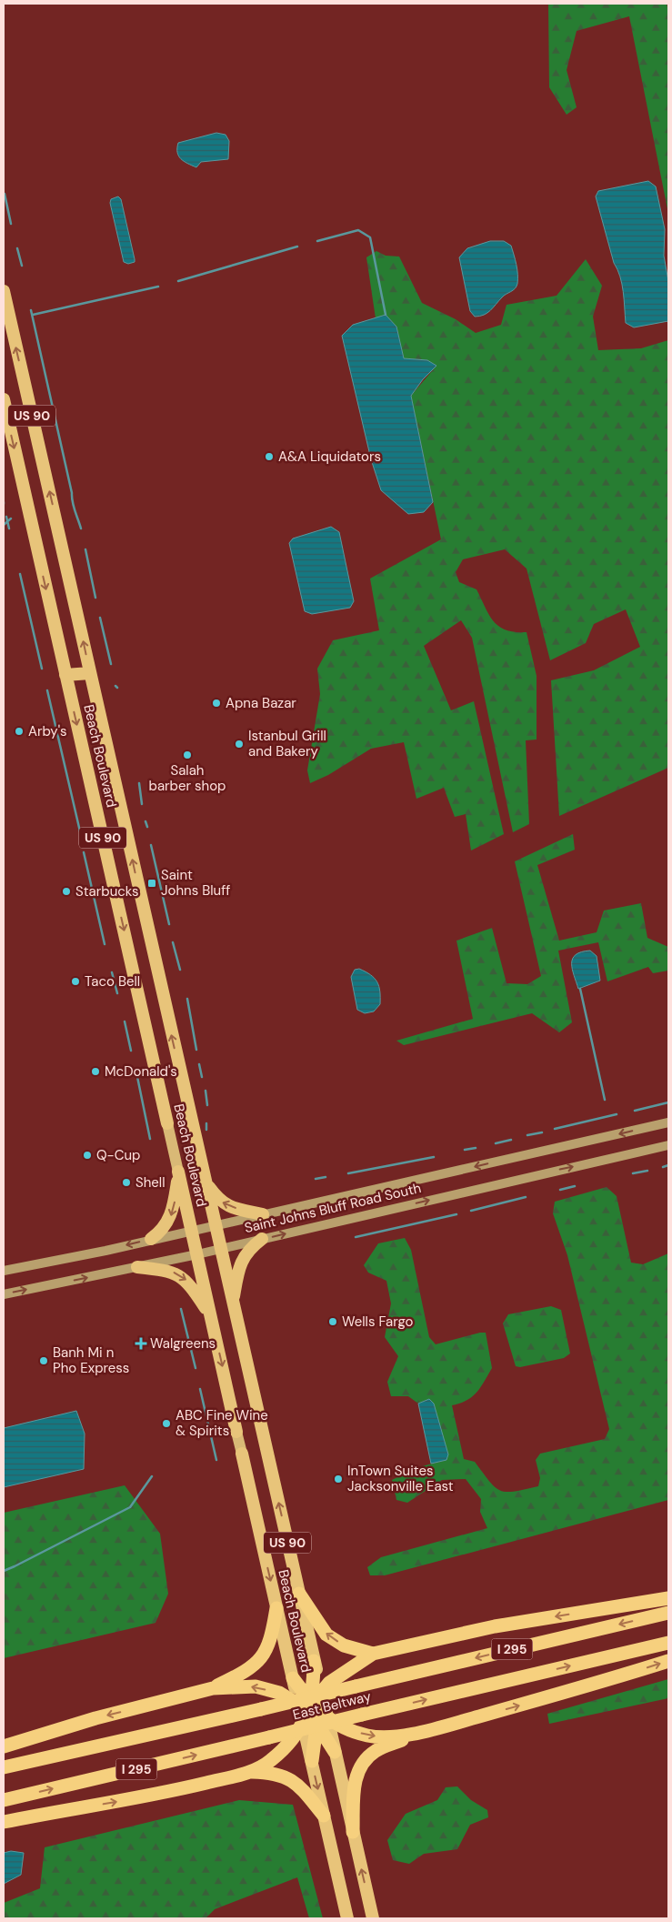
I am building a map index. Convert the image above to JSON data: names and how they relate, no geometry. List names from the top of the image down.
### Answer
{
  "streets": {
    "highway": [
      "US 90",
      "Beach Boulevard",
      "I 295",
      "East Beltway"
    ],
    "main road": ["Saint Johns Bluff Road South"]
  },
  "crossings": [
    ["US 90", "Saint Johns Bluff Road South"],
    ["Beach Boulevard", "Saint Johns Bluff Road South"]
  ],
  "places": {
    "other": [
      "A&A Liquidators",
      "Apna Bazar",
      "Arby's",
      "Istanbul Grill and Bakery",
      "Salah barber shop",
      "Starbucks",
      "Taco Bell",
      "McDonald's",
      "Q-Cup",
      "Shell",
      "Wells Fargo",
      "Banh Mi n Pho Express",
      "ABC Fine Wine & Spirits",
      "InTown Suites Jacksonville East"
    ],
    "transit": ["Saint Johns Bluff"],
    "health": ["Walgreens"]
  }
}
